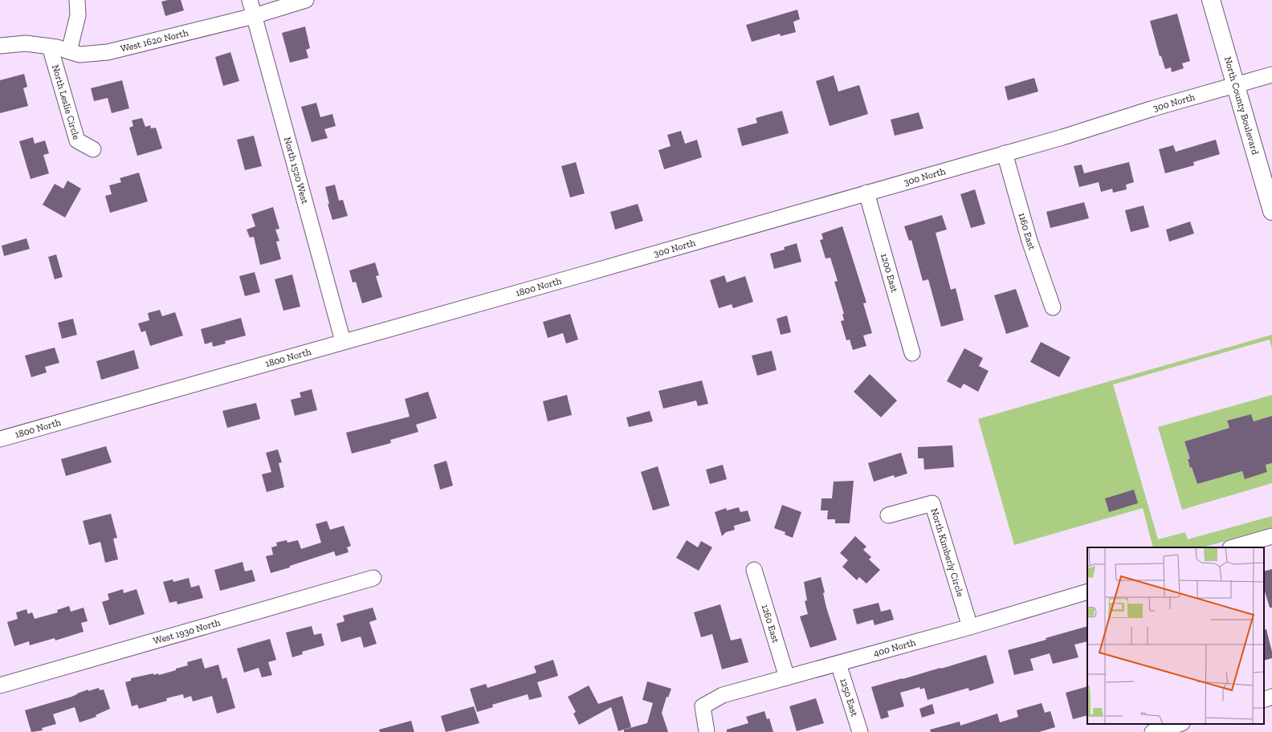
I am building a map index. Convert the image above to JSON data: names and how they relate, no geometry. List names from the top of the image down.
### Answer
{
  "streets": {
    "main road": ["North County Boulevard"],
    "street": [
      "West 1620 North",
      "North Leslie Circle",
      "300 North",
      "North 1520 West",
      "1160 East",
      "1200 East",
      "1800 North",
      "North Kimberly Circle",
      "1260 East",
      "West 1930 North",
      "400 North",
      "1250 East"
    ]
  },
  "crossings": [
    ["West 1620 North", "North Leslie Circle"],
    ["West 1620 North", "North 1520 West"],
    ["300 North", "North County Boulevard"],
    ["300 North", "1160 East"],
    ["300 North", "1200 East"],
    ["300 North", "1800 North"],
    ["North 1520 West", "1800 North"],
    ["North Kimberly Circle", "400 North"],
    ["1260 East", "400 North"],
    ["400 North", "1250 East"]
  ]
}
